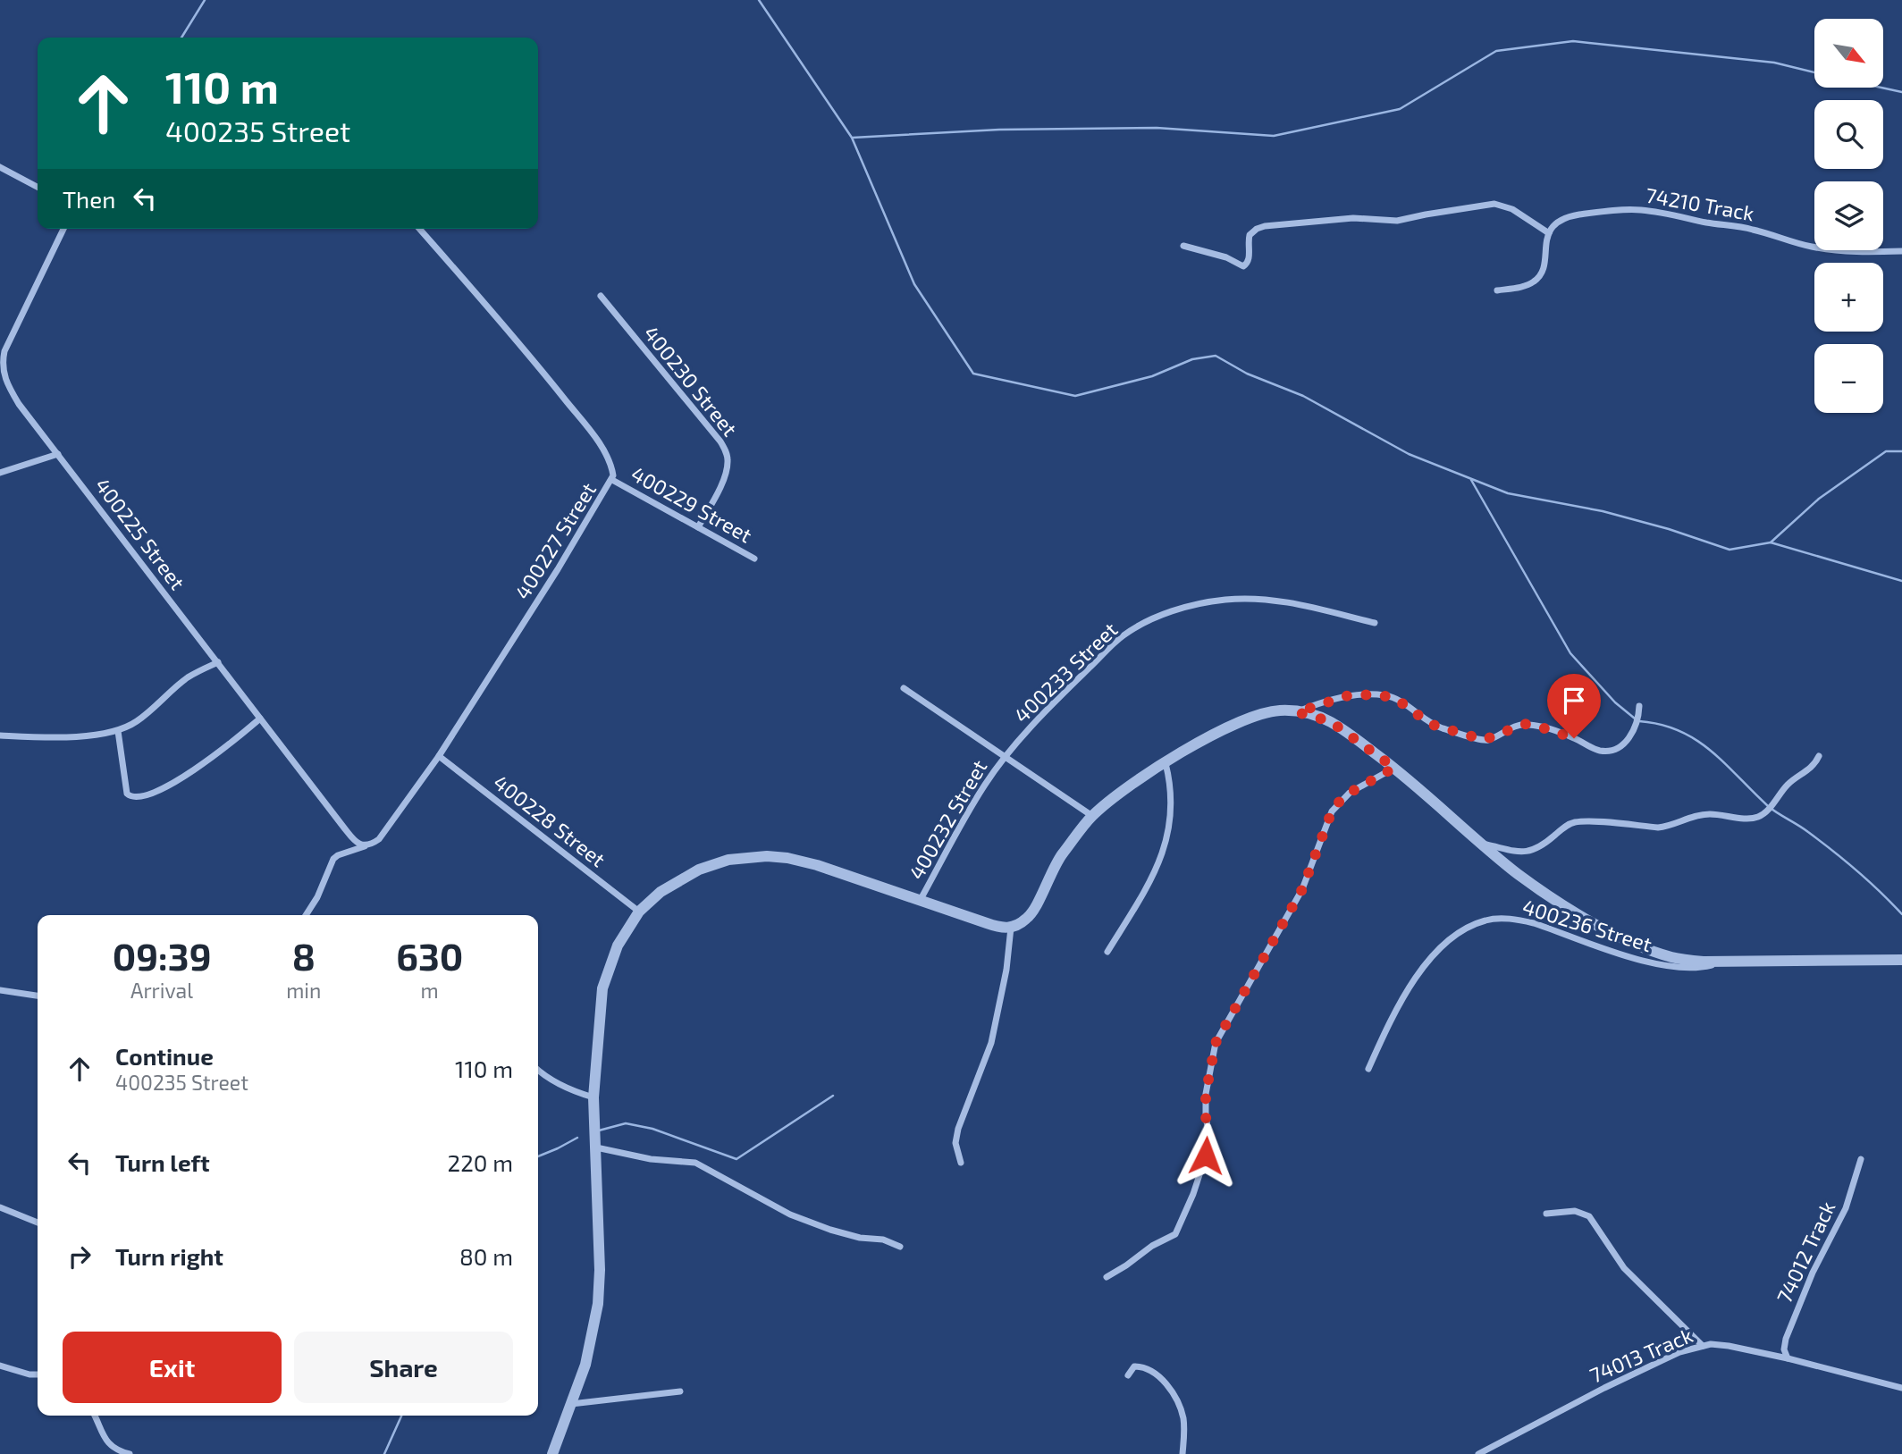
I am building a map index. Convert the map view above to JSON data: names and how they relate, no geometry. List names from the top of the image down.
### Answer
{
  "streets": {
    "street": [
      "74210 Track",
      "400230 Street",
      "400229 Street",
      "400225 Street",
      "400227 Street",
      "400233 Street",
      "400232 Street",
      "400228 Street",
      "400236 Street",
      "74012 Track",
      "74013 Track"
    ]
  },
  "crossings": [
    ["400230 Street", "400229 Street"],
    ["400229 Street", "400227 Street"],
    ["400225 Street", "400227 Street"],
    ["400227 Street", "400228 Street"],
    ["400233 Street", "400232 Street"],
    ["74012 Track", "74013 Track"]
  ],
  "north": "bottom right",
  "page": {
    "map_buttons": ["+", "−"],
    "turn": ["110 m", "400235 Street"],
    "then": "Then",
    "eta": [
      "09:39",
      "Arrival",
      "8",
      "min",
      "630",
      "m"
    ],
    "list": [
      {
        "name": "Continue",
        "note": "400235 Street",
        "value": "110 m"
      },
      {
        "name": "Turn left",
        "value": "220 m"
      },
      {
        "name": "Turn right",
        "value": "80 m"
      }
    ],
    "buttons": ["Exit", "Share"]
  }
}
